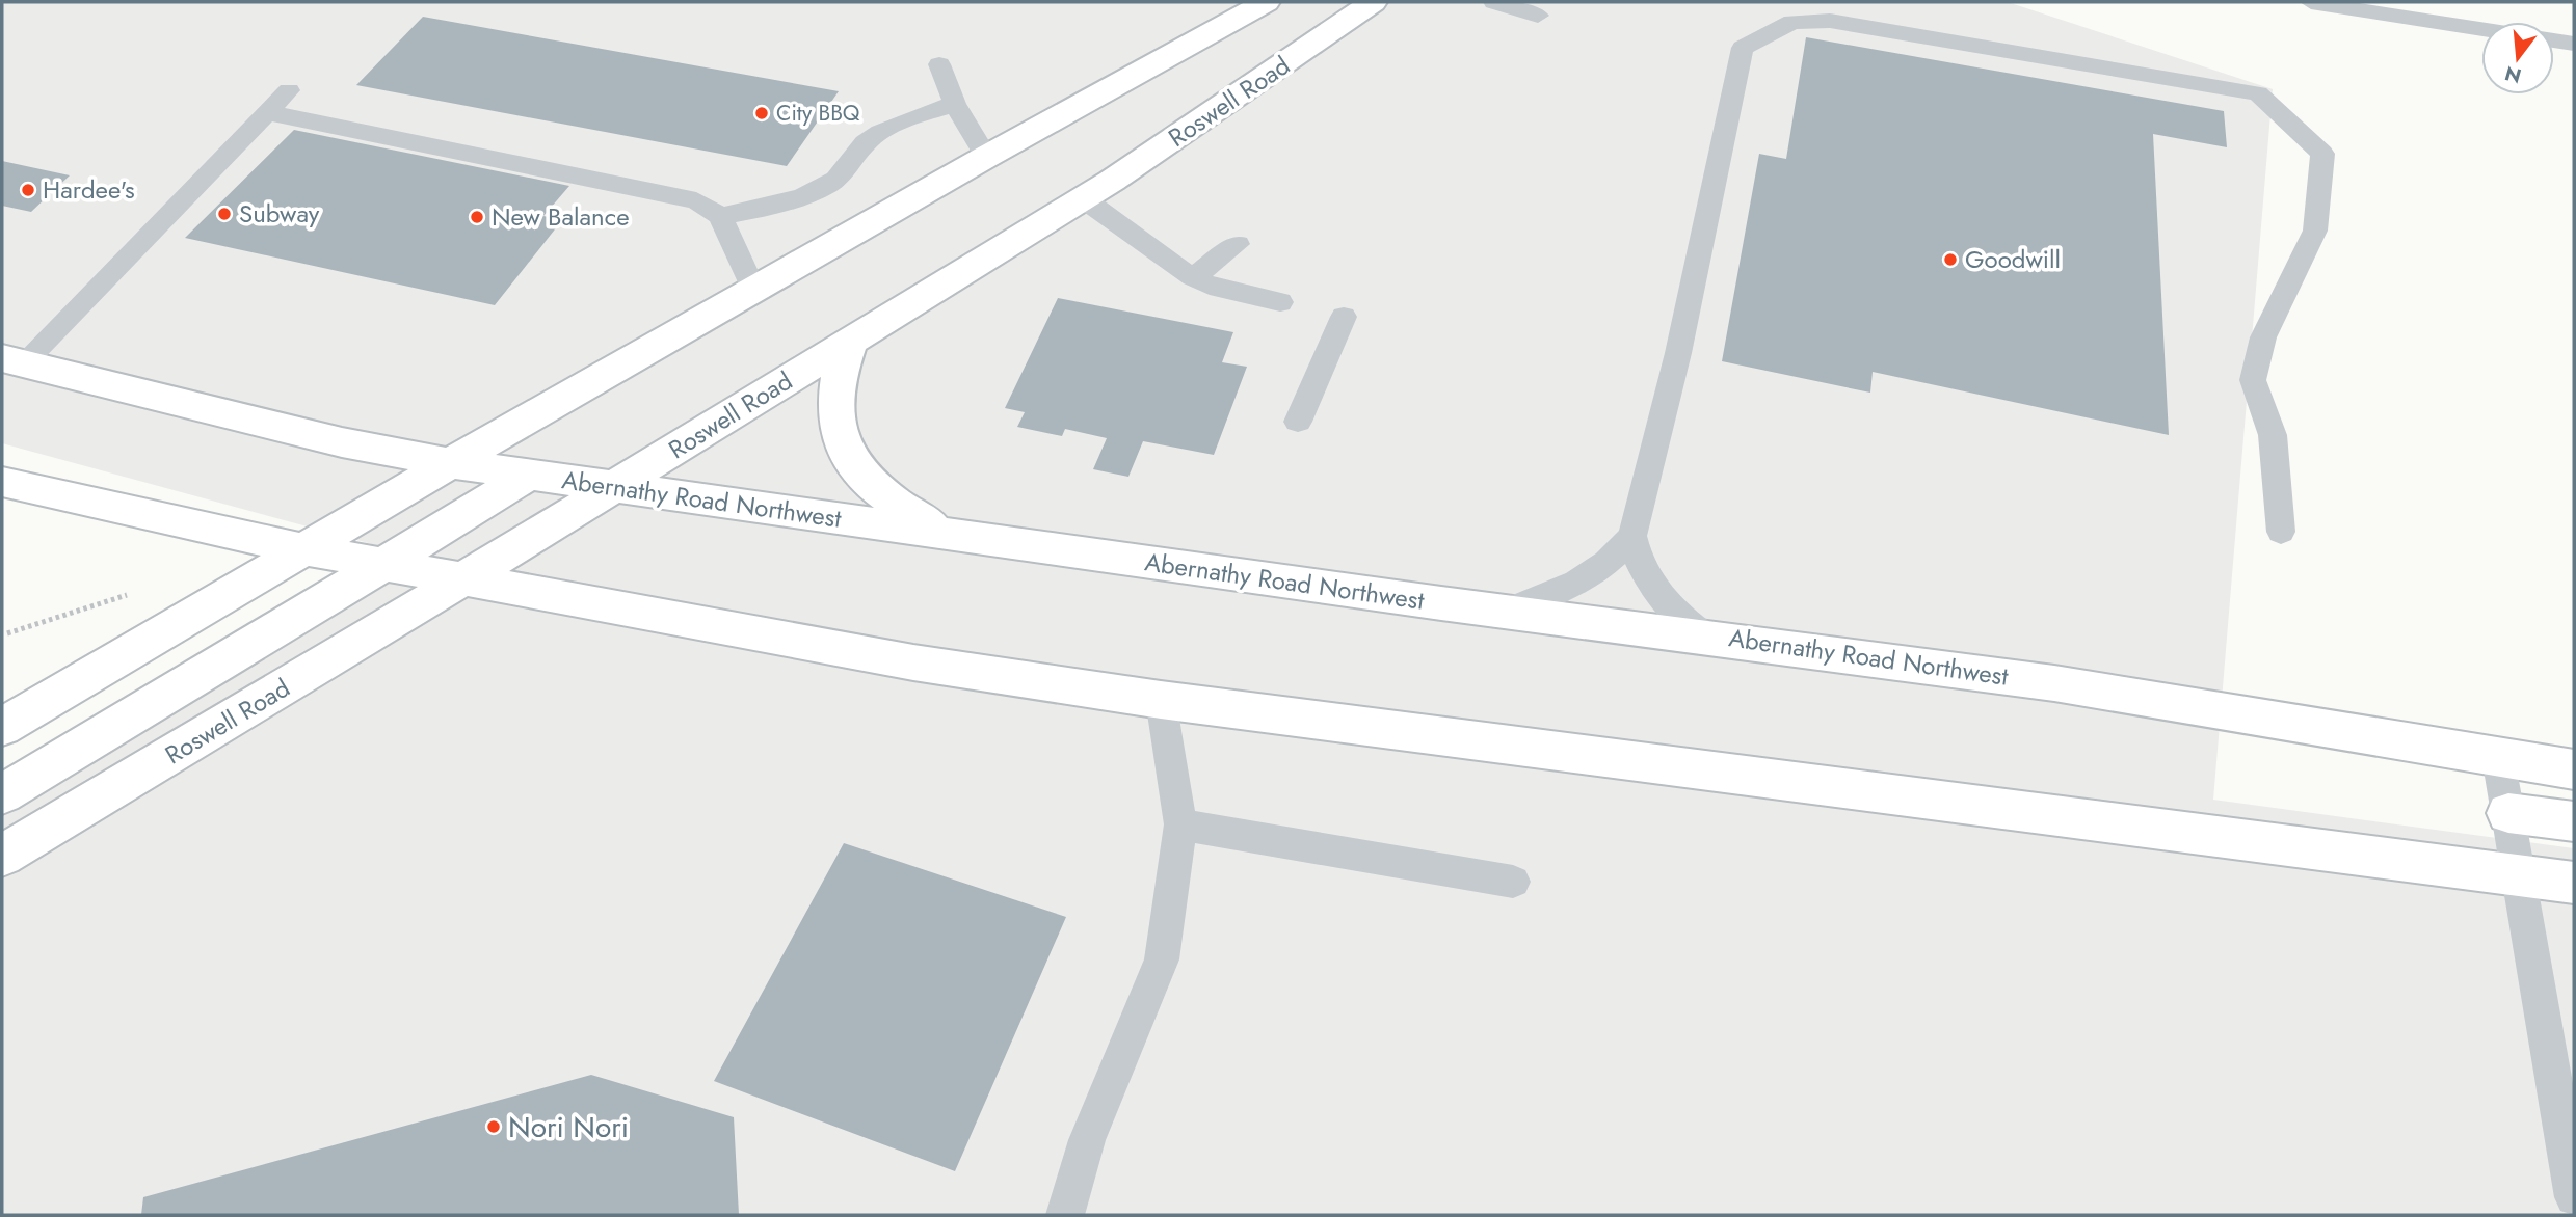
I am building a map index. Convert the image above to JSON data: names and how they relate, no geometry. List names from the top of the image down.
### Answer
{
  "streets": {
    "main road": ["Roswell Road", "Abernathy Road Northwest"]
  },
  "crossings": [
    ["Roswell Road", "Abernathy Road Northwest"]
  ],
  "places": [
    "City BBQ",
    "Hardee's",
    "Subway",
    "New Balance",
    "Goodwill",
    "Nori Nori"
  ],
  "north": "bottom"
}
